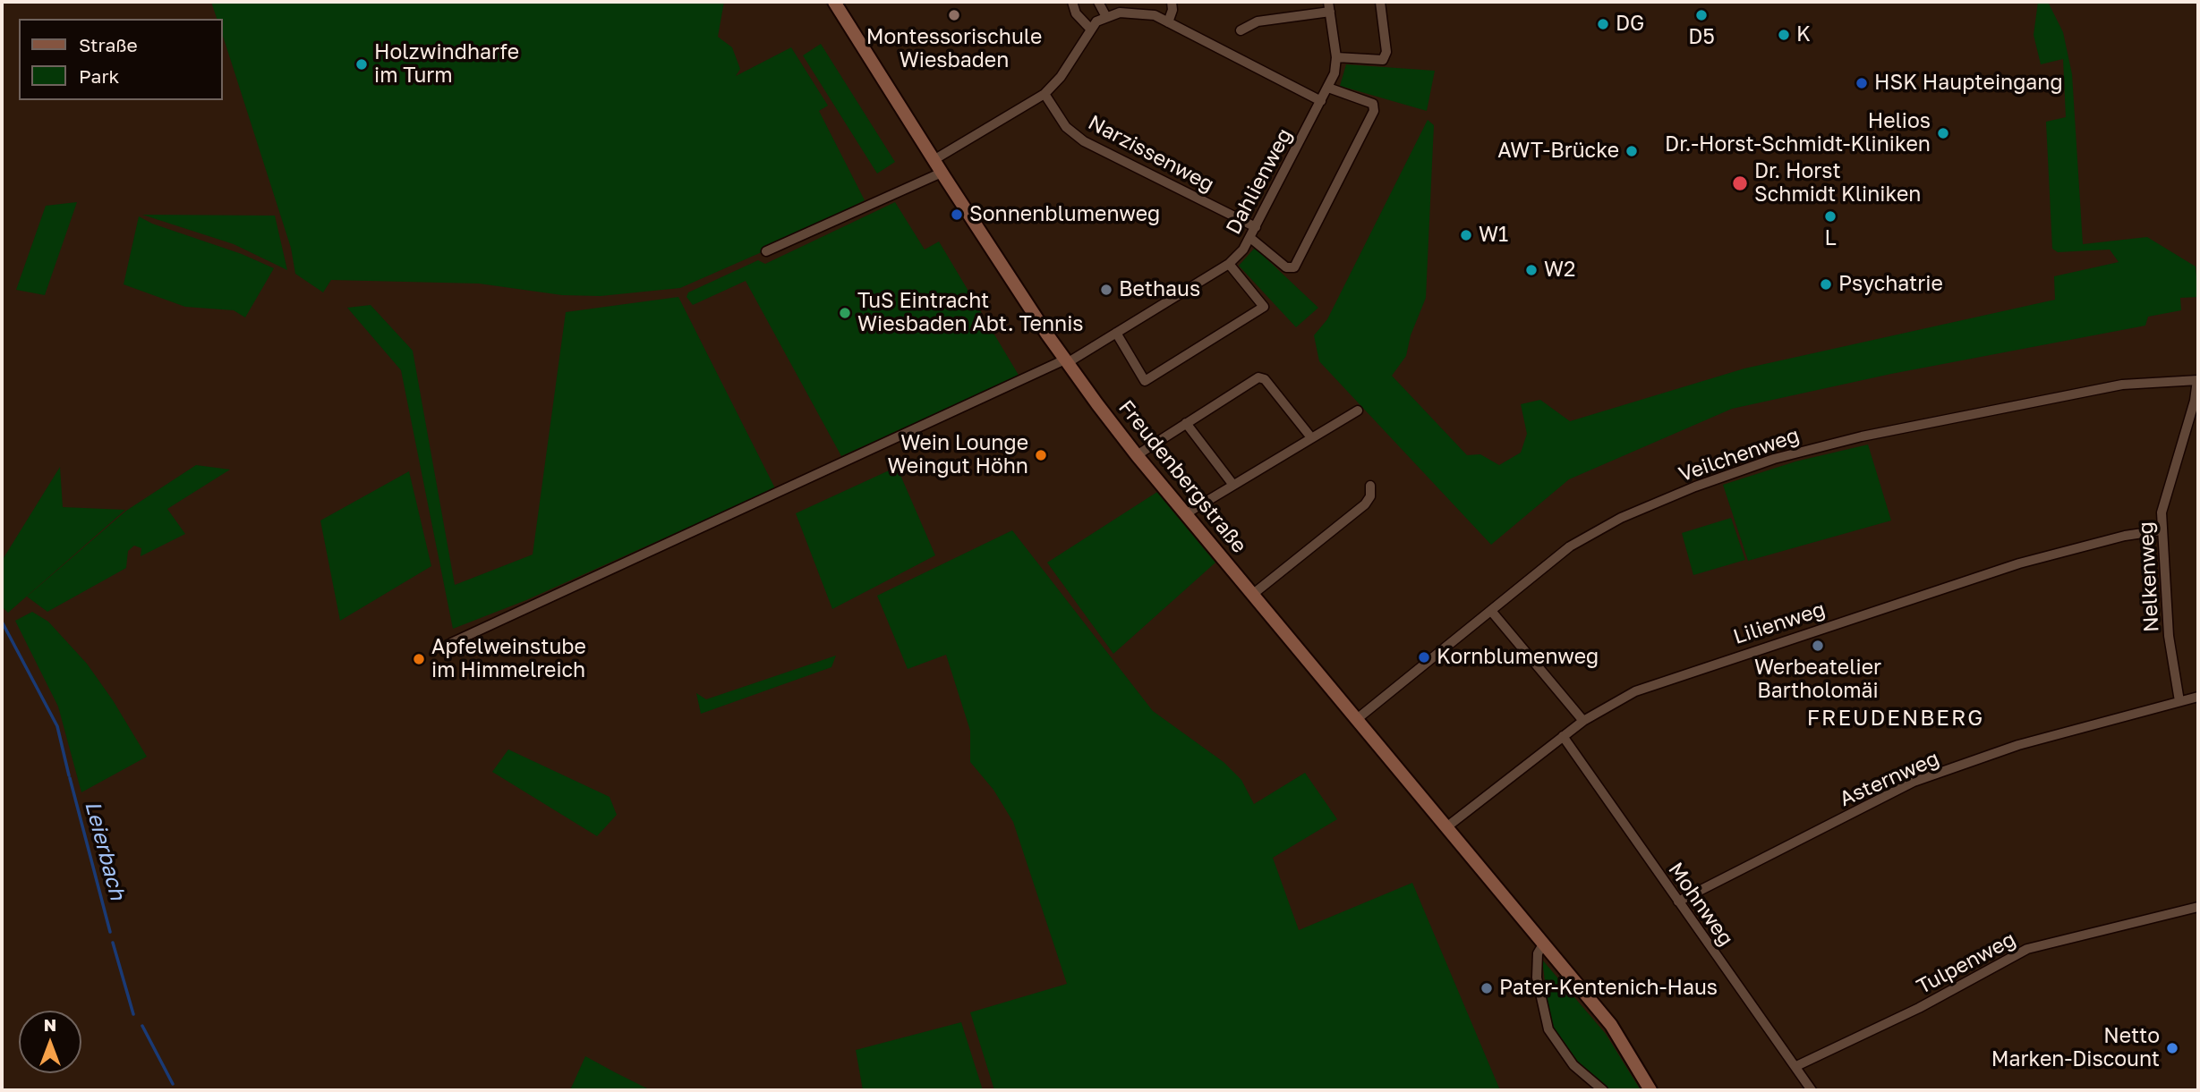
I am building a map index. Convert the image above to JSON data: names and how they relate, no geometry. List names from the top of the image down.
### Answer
{
  "streets": {
    "street": [
      "Narzissenweg",
      "Dahlienweg",
      "Veilchenweg",
      "Freudenbergstraße",
      "Nelkenweg",
      "Lilienweg",
      "Asternweg",
      "Mohnweg",
      "Tulpenweg"
    ]
  },
  "crossings": [
    ["Narzissenweg", "Dahlienweg"],
    ["Dahlienweg", "Freudenbergstraße"],
    ["Veilchenweg", "Freudenbergstraße"],
    ["Veilchenweg", "Nelkenweg"],
    ["Freudenbergstraße", "Lilienweg"],
    ["Nelkenweg", "Lilienweg"],
    ["Nelkenweg", "Asternweg"],
    ["Lilienweg", "Mohnweg"],
    ["Asternweg", "Mohnweg"],
    ["Mohnweg", "Tulpenweg"]
  ],
  "districts": ["FREUDENBERG"],
  "water": ["Leierbach"],
  "places": [
    "Montessorischule Wiesbaden",
    "D5",
    "DG",
    "K",
    "Holzwindharfe im Turm",
    "HSK Haupteingang",
    "Helios Dr.-Horst-Schmidt-Kliniken",
    "AWT-Brücke",
    "Dr. Horst Schmidt Kliniken",
    "Sonnenblumenweg",
    "L",
    "W1",
    "W2",
    "Psychatrie",
    "Bethaus",
    "TuS Eintracht Wiesbaden Abt. Tennis",
    "Wein Lounge Weingut Höhn",
    "Werbeatelier Bartholomäi",
    "Kornblumenweg",
    "Apfelweinstube im Himmelreich",
    "Pater-Kentenich-Haus",
    "Netto Marken-Discount"
  ],
  "legend": ["Straße", "Park"],
  "north": "top"
}
